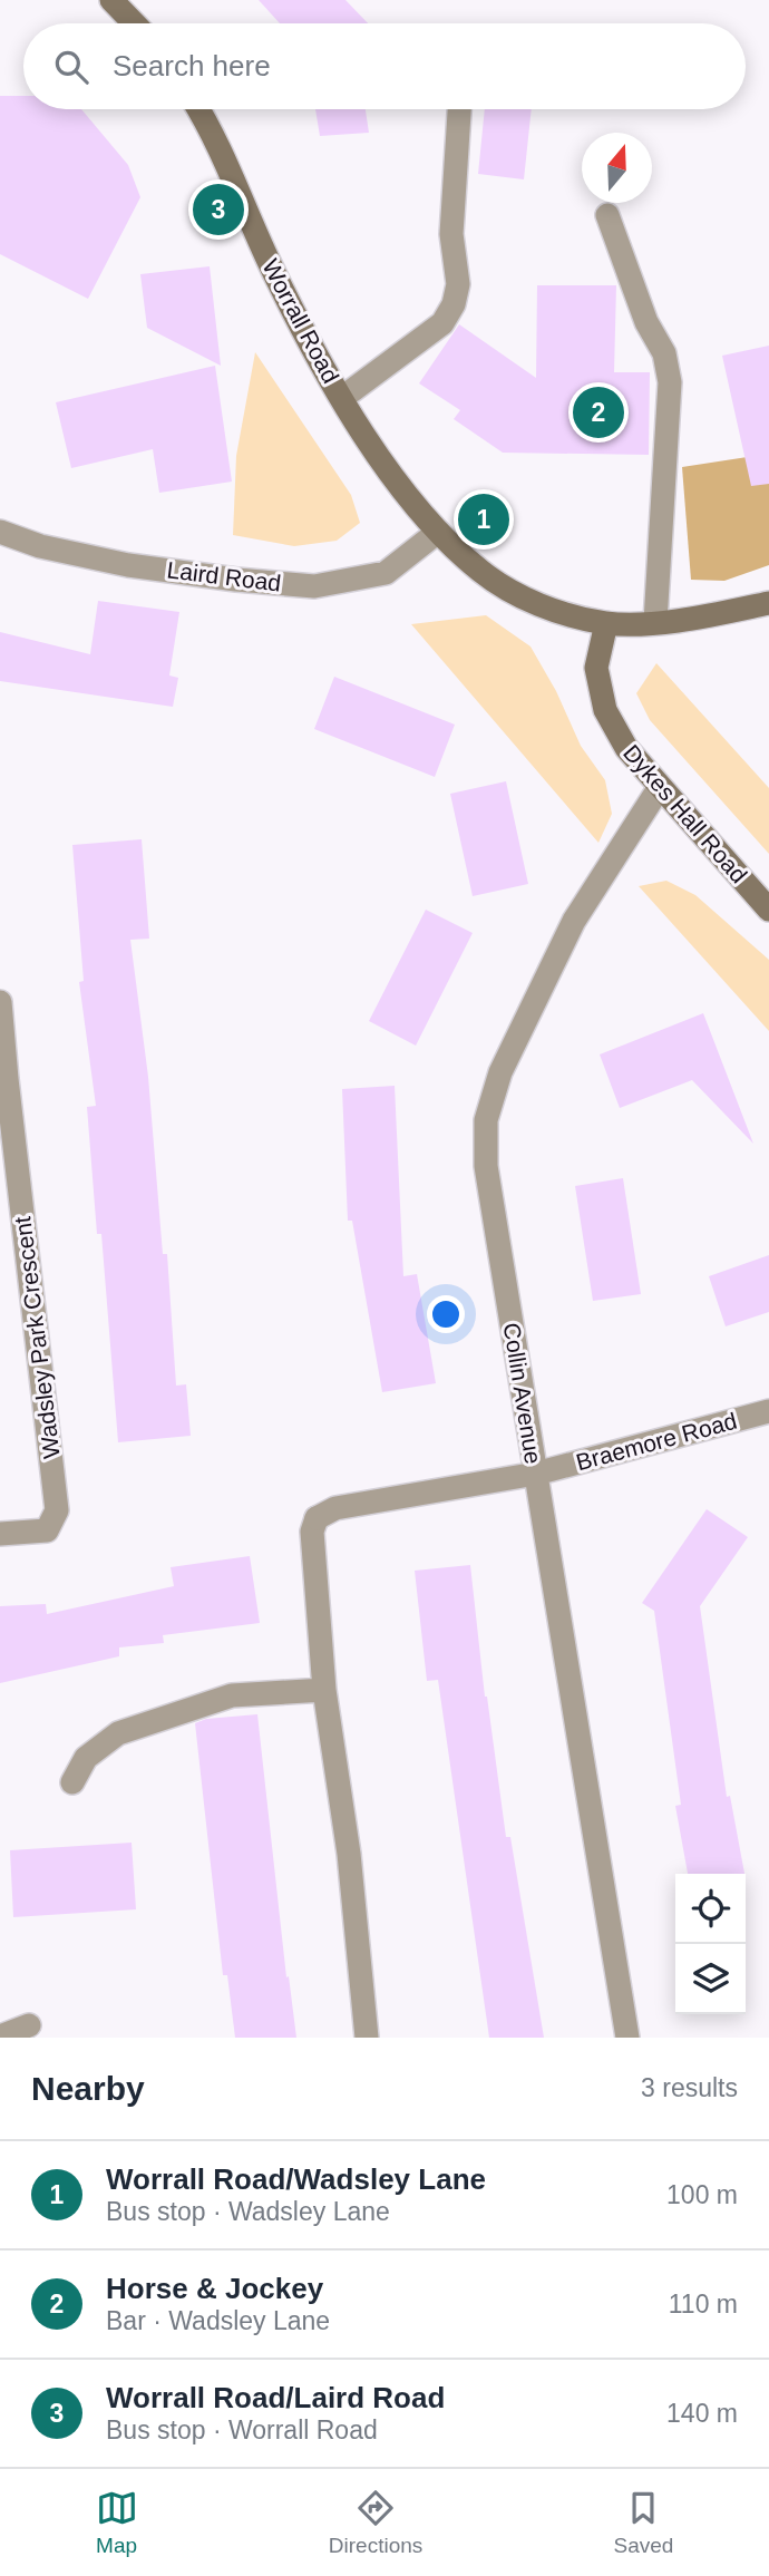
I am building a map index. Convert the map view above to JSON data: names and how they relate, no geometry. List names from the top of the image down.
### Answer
{
  "streets": {
    "street": [
      "Worrall Road",
      "Laird Road",
      "Dykes Hall Road",
      "Wadsley Park Crescent",
      "Collin Avenue",
      "Braemore Road"
    ]
  },
  "crossings": [
    ["Worrall Road", "Laird Road"],
    ["Worrall Road", "Dykes Hall Road"],
    ["Dykes Hall Road", "Collin Avenue"],
    ["Collin Avenue", "Braemore Road"]
  ],
  "north": "top",
  "page": {
    "search": "Search here",
    "pins": ["3", "2", "1"],
    "heading": ["Nearby", "3 results"],
    "list": [
      {
        "mark": "1",
        "name": "Worrall Road/Wadsley Lane",
        "note": "Bus stop · Wadsley Lane",
        "value": "100 m"
      },
      {
        "mark": "2",
        "name": "Horse & Jockey",
        "note": "Bar · Wadsley Lane",
        "value": "110 m"
      },
      {
        "mark": "3",
        "name": "Worrall Road/Laird Road",
        "note": "Bus stop · Worrall Road",
        "value": "140 m"
      }
    ],
    "nav": ["Map", "Directions", "Saved"]
  }
}
